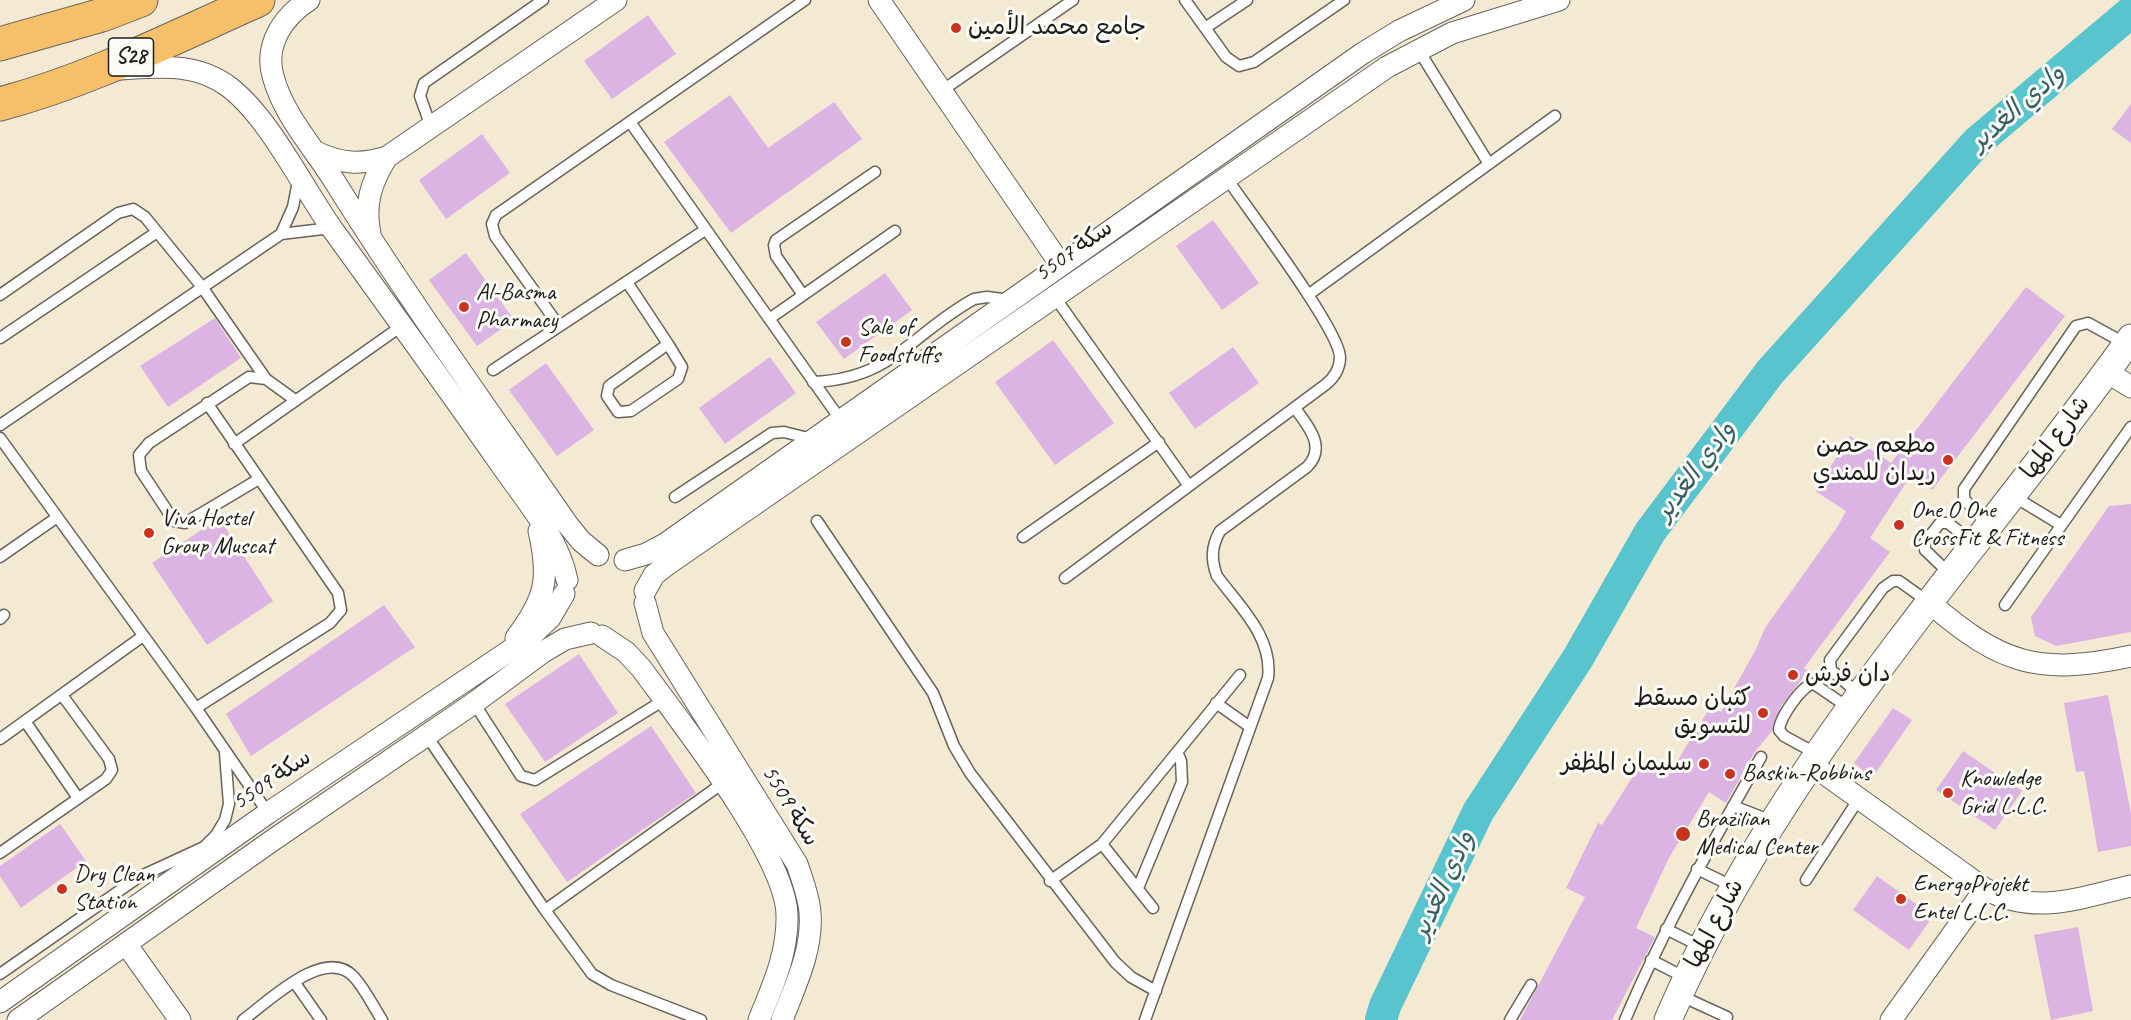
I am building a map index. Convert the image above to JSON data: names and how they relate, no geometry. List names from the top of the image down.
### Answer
{
  "streets": {
    "main road": ["S28"],
    "street": ["سكة 5507", "شارع المها", "سكة 5509"]
  },
  "crossings": [
    ["سكة 5507", "سكة 5509"]
  ],
  "water": ["وادي الغدير"],
  "places": [
    "جامع محمد الأمين",
    "Al-Basma Pharmacy",
    "Sale of Foodstuffs",
    "مطعم حصن ريدان للمندي",
    "One O One CrossFit & Fitness",
    "Viva Hostel Group Muscat",
    "دان فرش",
    "كثبان مسقط للتسويق",
    "سليمان المظفر",
    "Baskin-Robbins",
    "Knowledge Grid L.L.C.",
    "Brazilian Medical Center",
    "Dry Clean Station",
    "EnergoProjekt Entel L.L.C."
  ]
}
